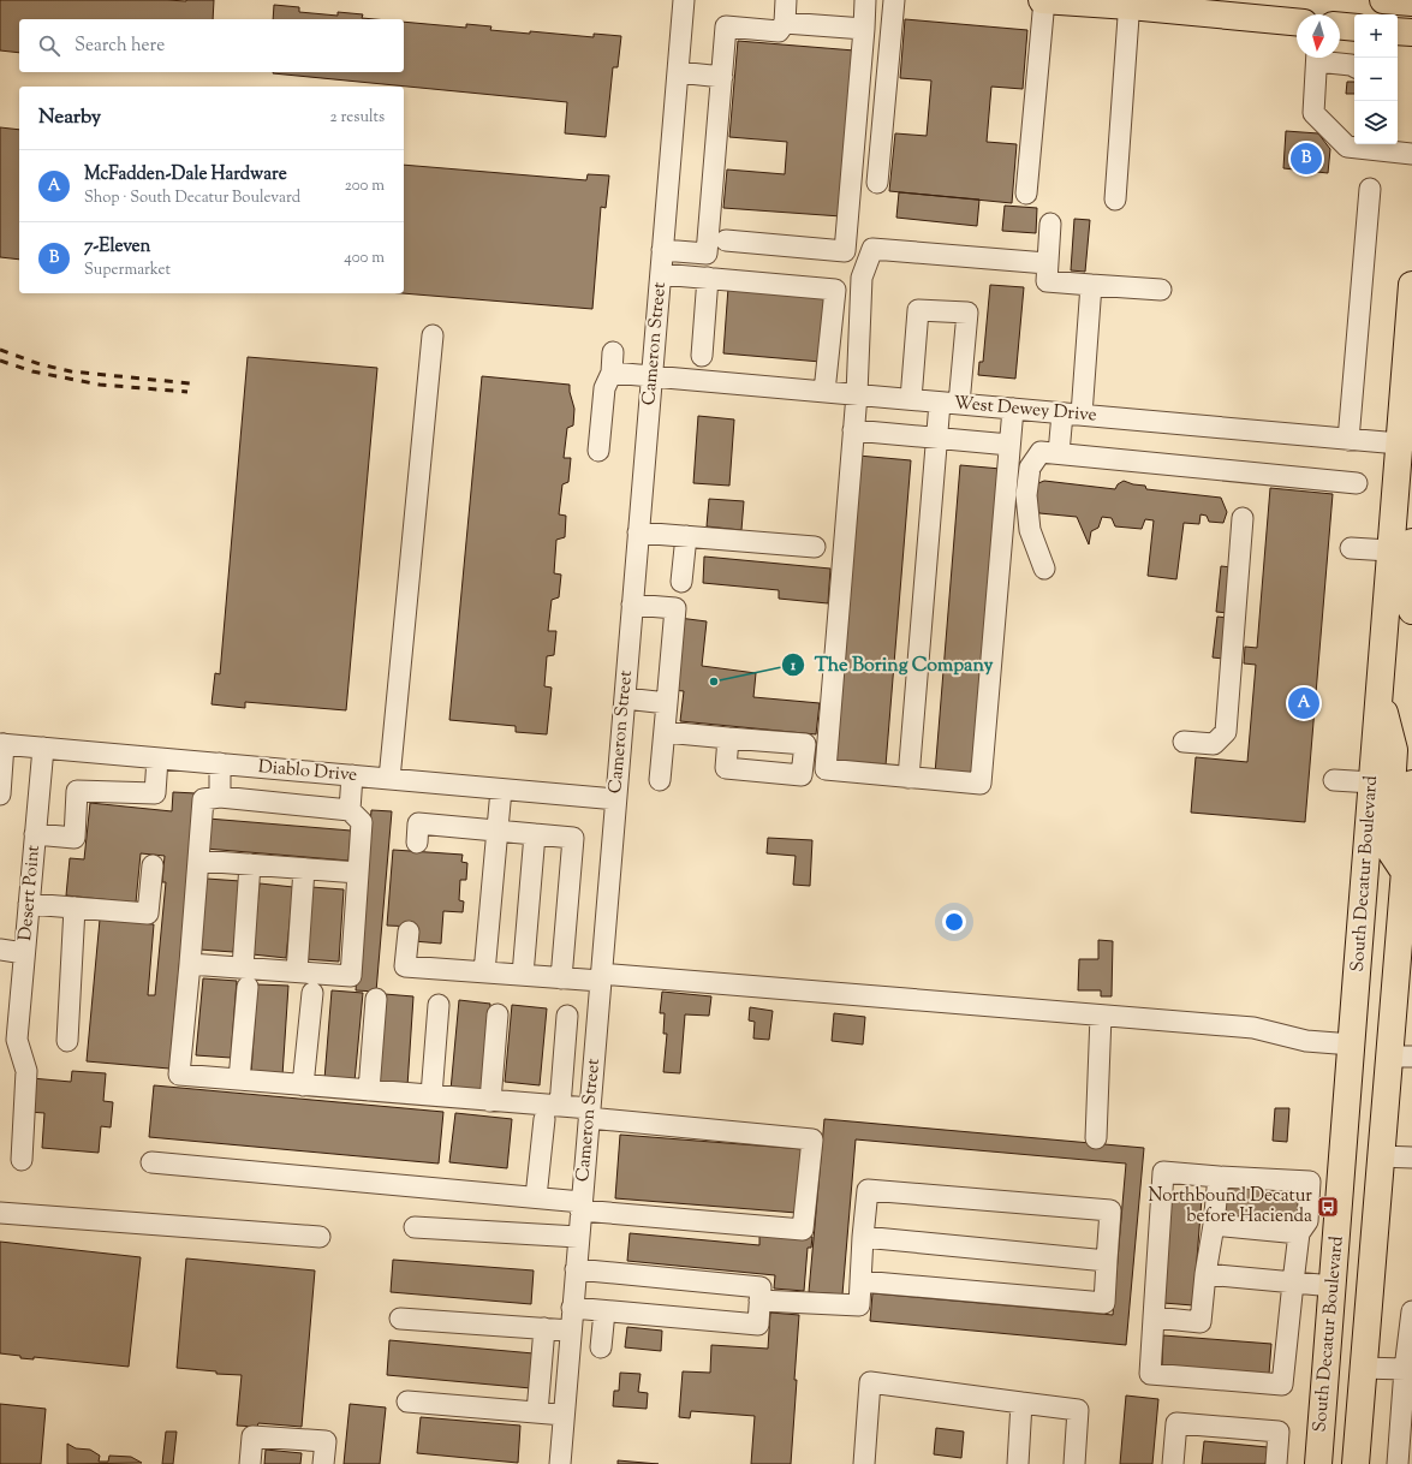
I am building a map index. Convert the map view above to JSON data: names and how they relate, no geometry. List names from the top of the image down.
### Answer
{
  "streets": {
    "main road": ["South Decatur Boulevard"],
    "street": [
      "Cameron Street",
      "West Dewey Drive",
      "Diablo Drive",
      "Desert Point"
    ]
  },
  "crossings": [
    ["Cameron Street", "West Dewey Drive"],
    ["Cameron Street", "Diablo Drive"],
    ["West Dewey Drive", "South Decatur Boulevard"],
    ["Diablo Drive", "Desert Point"]
  ],
  "places": {
    "other": ["The Boring Company"],
    "bus stop": ["Northbound Decatur before Hacienda"]
  },
  "north": "bottom",
  "page": {
    "map_buttons": ["+", "−"],
    "search": "Search here",
    "heading": ["Nearby", "2 results"],
    "pins": ["B", "A"],
    "list": [
      {
        "mark": "A",
        "name": "McFadden-Dale Hardware",
        "note": "Shop · South Decatur Boulevard",
        "value": "200 m"
      },
      {
        "mark": "B",
        "name": "7-Eleven",
        "note": "Supermarket",
        "value": "400 m"
      }
    ]
  }
}
